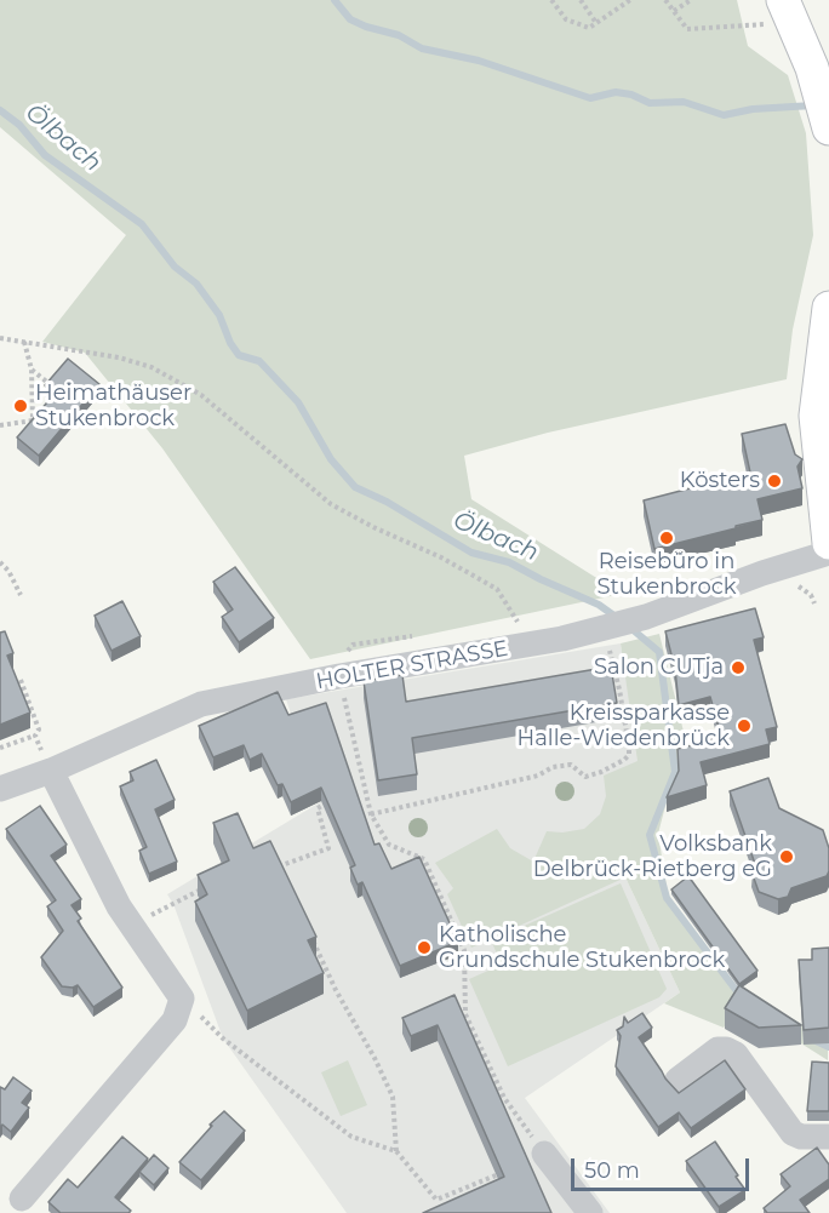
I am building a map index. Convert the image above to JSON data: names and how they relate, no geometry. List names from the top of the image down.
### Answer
{
  "streets": {
    "street": ["HOLTER STRASSE"]
  },
  "water": ["Ölbach"],
  "places": [
    "Heimathäuser Stukenbrock",
    "Kösters",
    "Reisebüro in Stukenbrock",
    "Salon CUTja",
    "Kreissparkasse Halle-Wiedenbrück",
    "Volksbank Delbrück-Rietberg eG",
    "Katholische Grundschule Stukenbrock"
  ],
  "scale_bar": "50 m"
}
